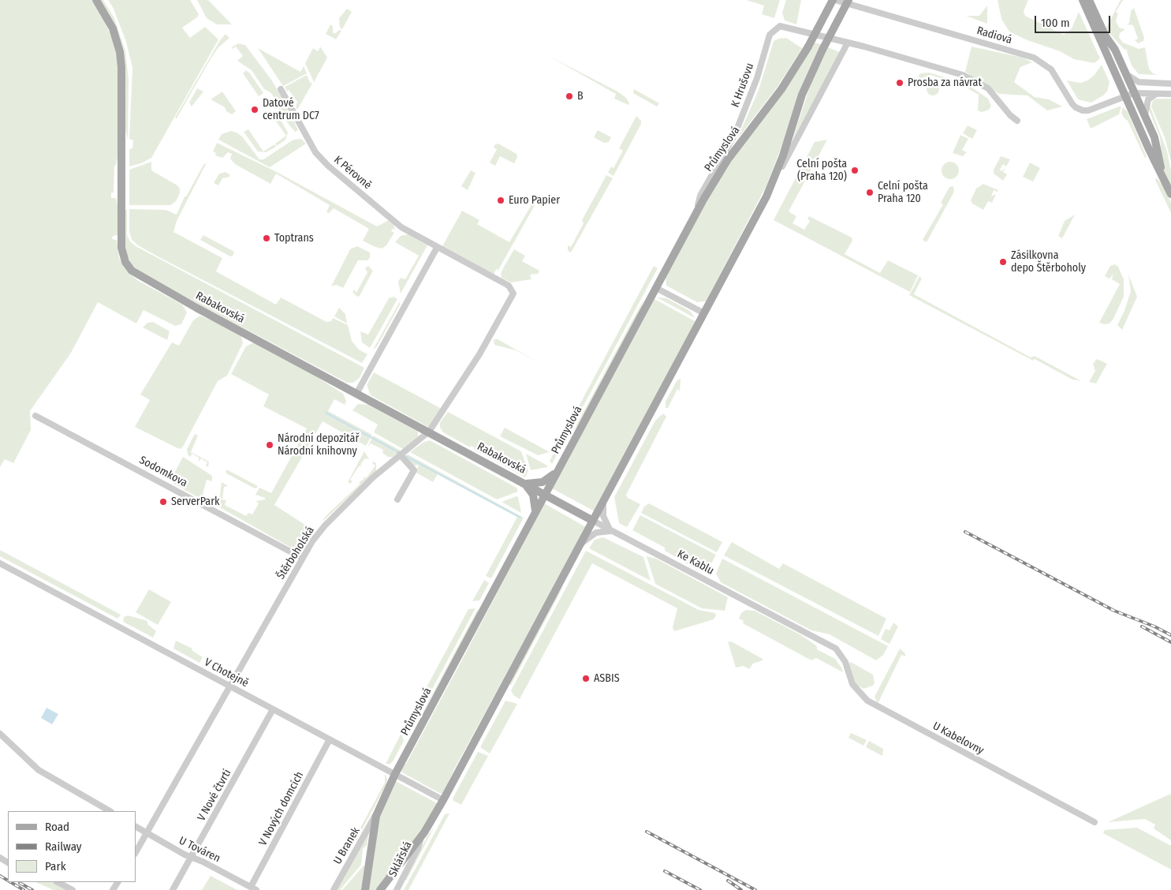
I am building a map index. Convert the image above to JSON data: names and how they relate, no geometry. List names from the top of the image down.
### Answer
{
  "streets": {
    "main road": ["Průmyslová", "Rabakovská", "Ke Kablu"],
    "street": [
      "Radiová",
      "K Hrušovu",
      "K Pérovně",
      "Sodomkova",
      "Štěrboholská",
      "V Chotejně",
      "U Kabelovny",
      "V Nové čtvrti",
      "V Nových domcích",
      "U Branek",
      "U Továren",
      "Sklářská"
    ]
  },
  "crossings": [
    ["Radiová", "Průmyslová"],
    ["K Hrušovu", "Průmyslová"],
    ["Průmyslová", "Rabakovská"],
    ["Průmyslová", "Ke Kablu"],
    ["Průmyslová", "V Chotejně"],
    ["Průmyslová", "U Branek"],
    ["K Pérovně", "Štěrboholská"],
    ["Rabakovská", "Štěrboholská"],
    ["Rabakovská", "Ke Kablu"],
    ["Sodomkova", "Štěrboholská"],
    ["Štěrboholská", "V Chotejně"],
    ["Štěrboholská", "U Továren"],
    ["Ke Kablu", "U Kabelovny"],
    ["V Chotejně", "V Nové čtvrti"],
    ["V Chotejně", "V Nových domcích"],
    ["V Nové čtvrti", "U Továren"],
    ["V Nových domcích", "U Továren"]
  ],
  "places": [
    "Prosba za návrat",
    "B",
    "Datové centrum DC7",
    "Celní pošta (Praha 120)",
    "Celní pošta Praha 120",
    "Euro Papier",
    "Toptrans",
    "Zásilkovna depo Štěrboholy",
    "Národní depozitář Národní knihovny",
    "ServerPark",
    "ASBIS"
  ],
  "legend": ["Road", "Railway", "Park"],
  "scale_bar": "100 m"
}
